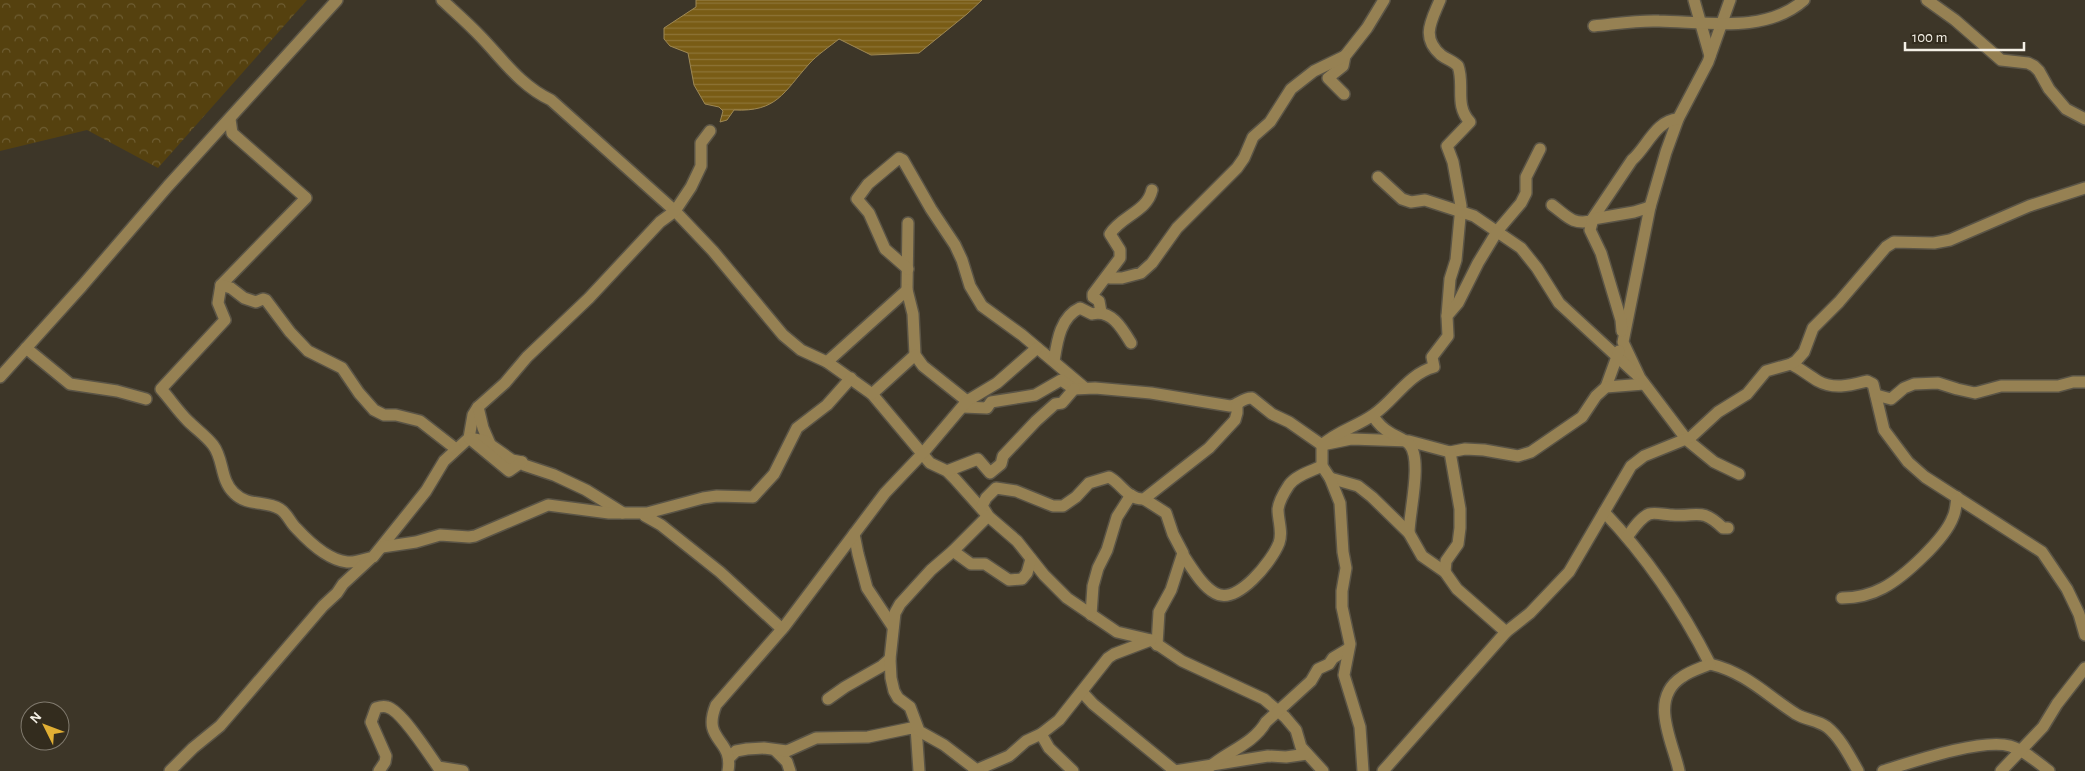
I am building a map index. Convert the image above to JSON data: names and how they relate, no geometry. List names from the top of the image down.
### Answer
{
  "scale_bar": "100 m",
  "north": "top left"
}
